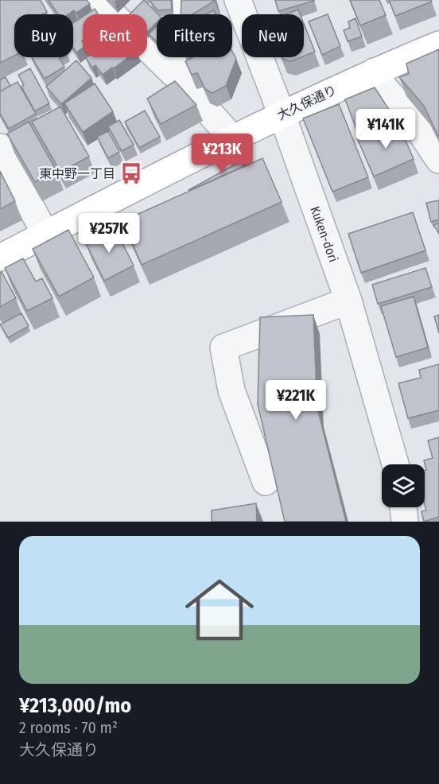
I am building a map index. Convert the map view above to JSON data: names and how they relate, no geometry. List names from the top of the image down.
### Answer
{
  "streets": {
    "main road": ["大久保通り"],
    "street": ["Kuken-dori"]
  },
  "crossings": [
    ["大久保通り", "Kuken-dori"]
  ],
  "places": {
    "bus stop": ["東中野一丁目"]
  },
  "page": {
    "chip": [
      "Buy",
      "Rent",
      "Filters",
      "New"
    ],
    "price": [
      "¥141K",
      "¥213K",
      "¥257K",
      "¥221K"
    ],
    "list": [
      {
        "name": "¥213,000/mo",
        "note": "2 rooms · 70 m² · 大久保通り"
      }
    ]
  }
}
